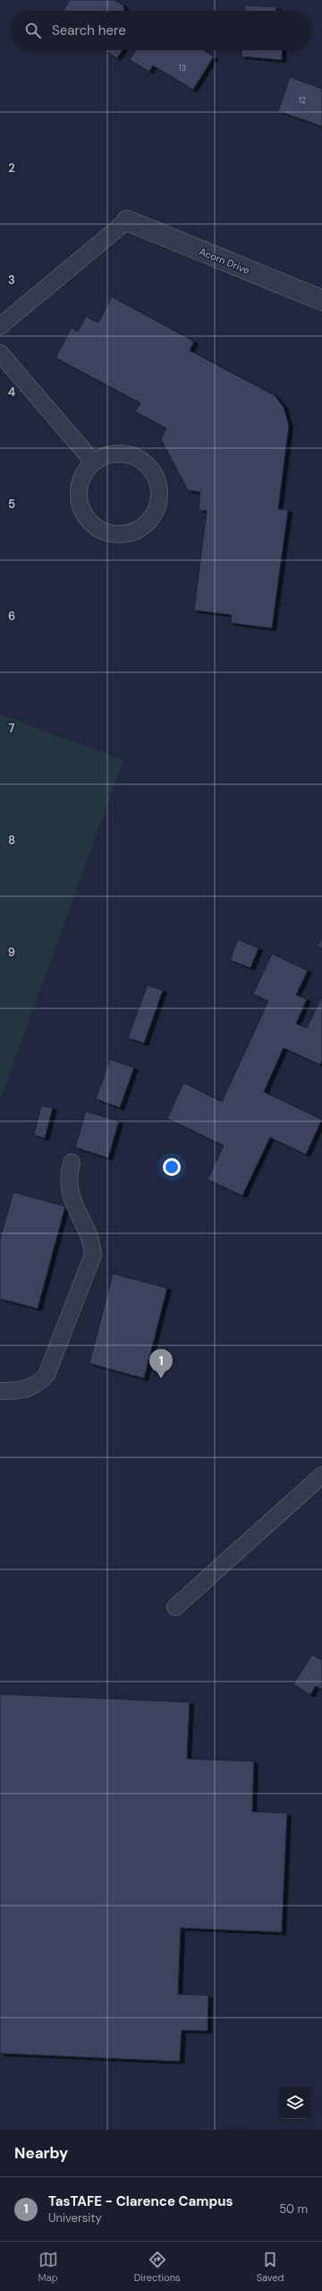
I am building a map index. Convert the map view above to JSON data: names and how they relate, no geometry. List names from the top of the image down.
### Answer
{
  "streets": {
    "street": ["Acorn Drive"]
  },
  "house_numbers": ["13", "12"],
  "page": {
    "search": "Search here",
    "pins": "1",
    "heading": "Nearby",
    "list": [
      {
        "mark": "1",
        "name": "TasTAFE - Clarence Campus",
        "note": "University",
        "value": "50 m"
      }
    ],
    "nav": ["Map", "Directions", "Saved"]
  },
  "grid": {
    "rows": [
      "2",
      "3",
      "4",
      "5",
      "6",
      "7",
      "8",
      "9"
    ]
  }
}
